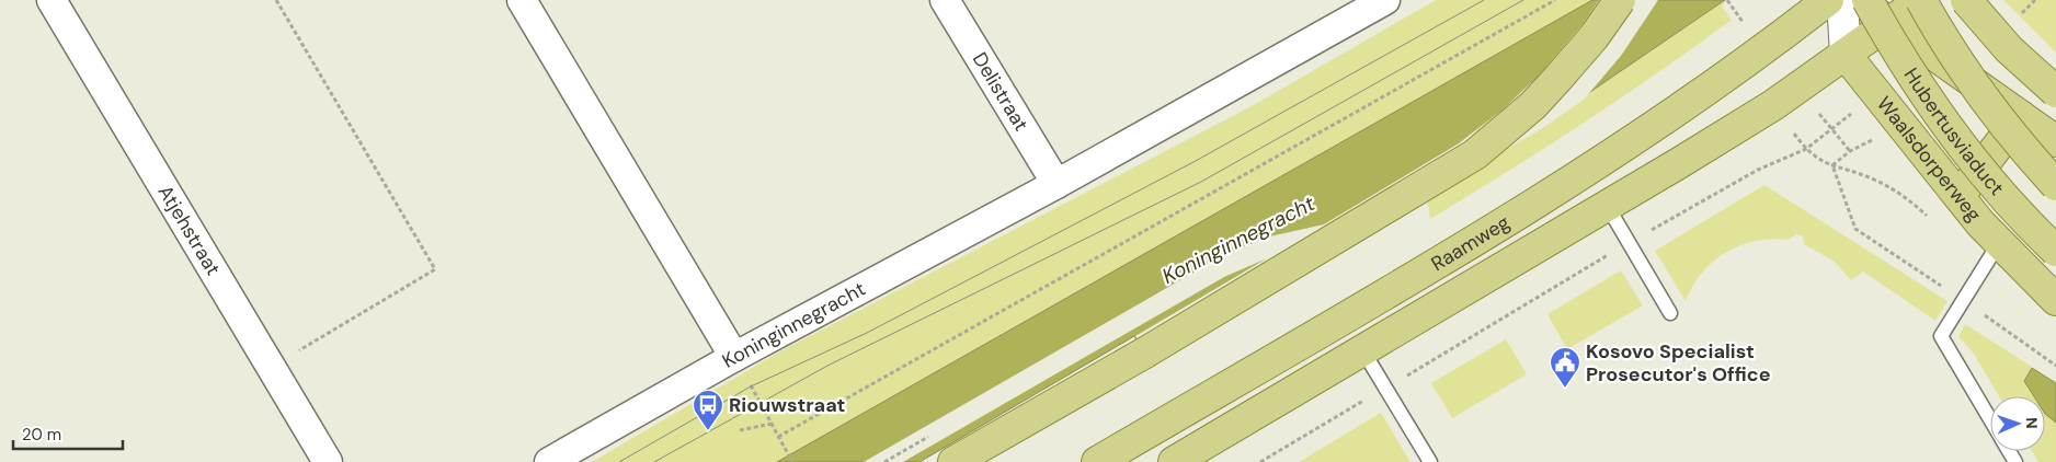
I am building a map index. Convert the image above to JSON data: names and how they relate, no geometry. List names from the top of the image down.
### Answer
{
  "streets": {
    "main road": ["Hubertusviaduct", "Waalsdorperweg", "Raamweg"],
    "street": ["Delistraat", "Atjehstraat", "Koninginnegracht"]
  },
  "crossings": [
    ["Delistraat", "Koninginnegracht"],
    ["Waalsdorperweg", "Raamweg"]
  ],
  "water": ["Koninginnegracht"],
  "places": {
    "public building": ["Kosovo Specialist Prosecutor's Office"],
    "bus stop": ["Riouwstraat"]
  },
  "scale_bar": "20 m",
  "north": "right"
}
